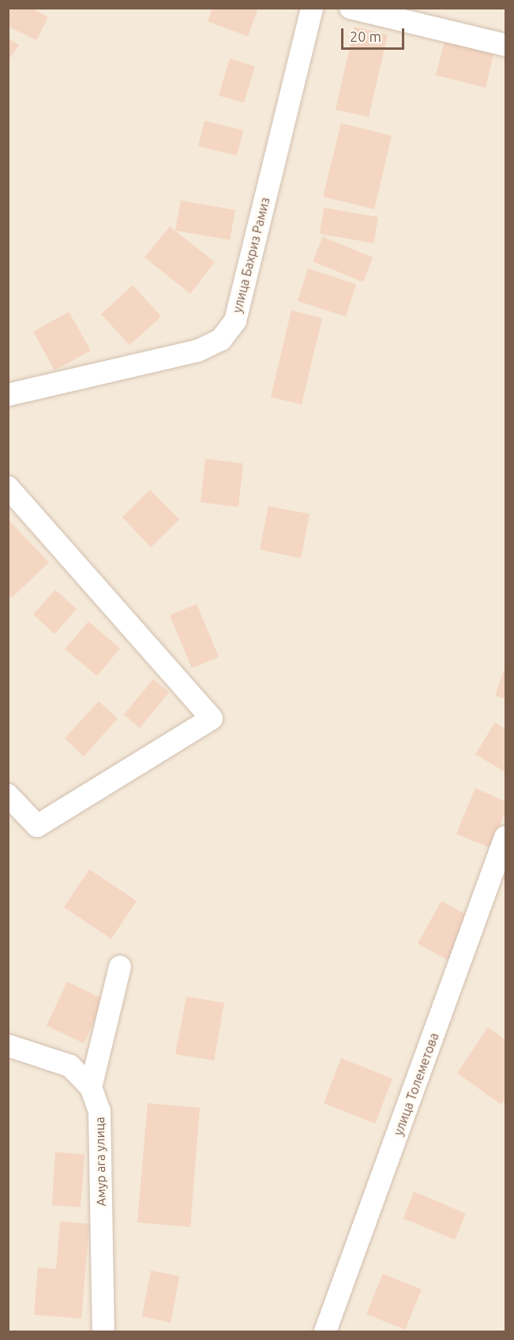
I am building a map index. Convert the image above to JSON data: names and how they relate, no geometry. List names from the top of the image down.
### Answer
{
  "streets": {
    "street": ["улица Бахриз Рамиз", "улица Толеметова", "Амур ага улица"]
  },
  "scale_bar": "20 m"
}
